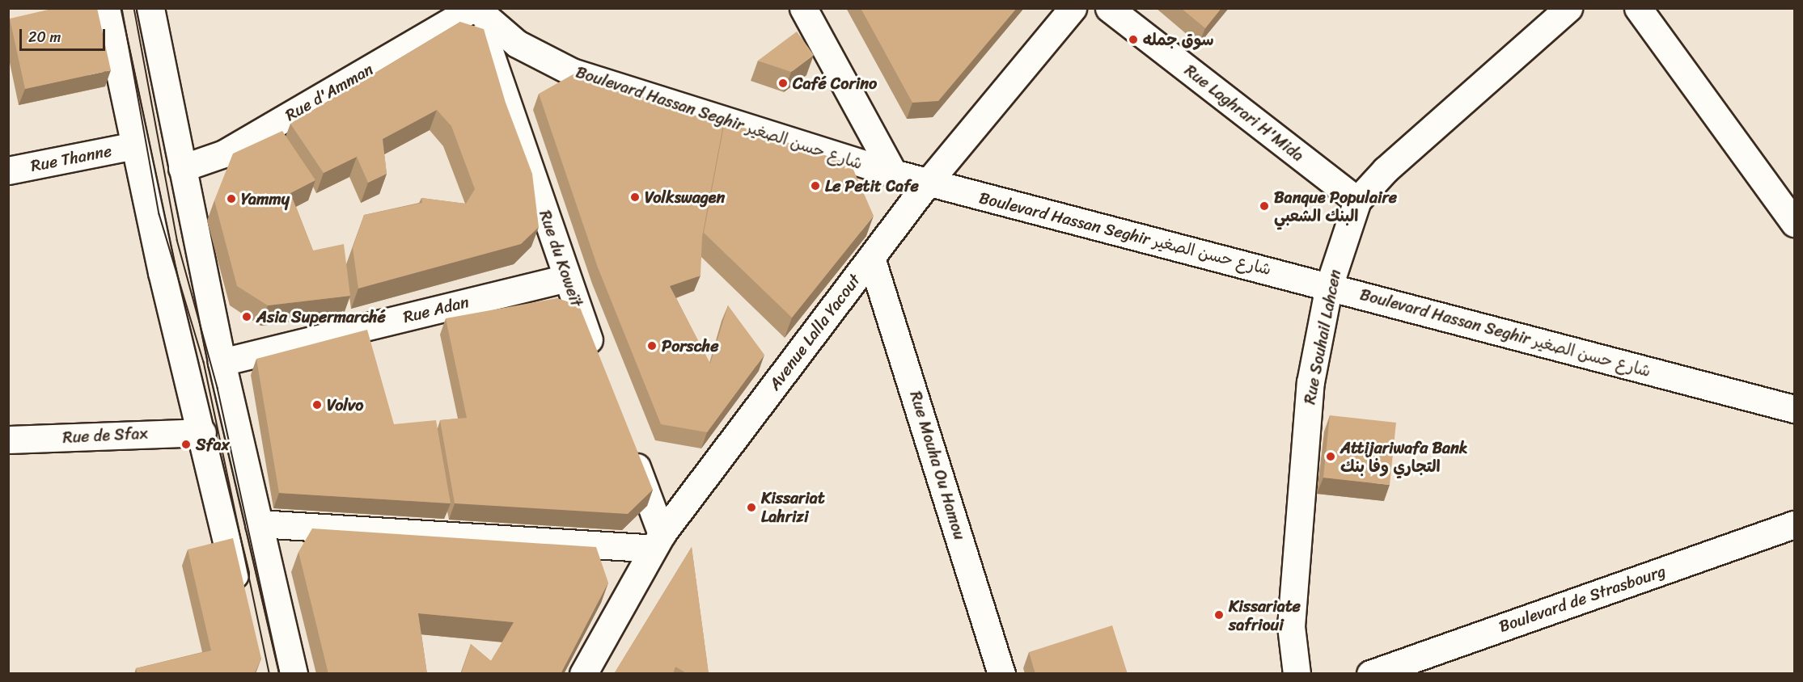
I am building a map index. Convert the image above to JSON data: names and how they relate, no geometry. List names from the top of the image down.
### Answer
{
  "streets": {
    "street": [
      "Rue d'Amman",
      "Rue Laghrari H'Mida",
      "Boulevard Hassan Seghir شارع حسن الصغير",
      "Rue Thanne",
      "Rue du Koweït",
      "Rue Adan",
      "Avenue Lalla Yacout",
      "Rue Souhail Lahcen",
      "Rue de Sfax",
      "Rue Mouha Ou Hamou",
      "Boulevard de Strasbourg"
    ]
  },
  "crossings": [
    ["Rue d'Amman", "Boulevard Hassan Seghir شارع حسن الصغير"],
    ["Rue d'Amman", "Rue du Koweït"],
    ["Rue Laghrari H'Mida", "Rue Souhail Lahcen"],
    ["Boulevard Hassan Seghir شارع حسن الصغير", "Rue du Koweït"],
    ["Boulevard Hassan Seghir شارع حسن الصغير", "Avenue Lalla Yacout"],
    ["Boulevard Hassan Seghir شارع حسن الصغير", "Rue Souhail Lahcen"],
    ["Rue du Koweït", "Rue Adan"],
    ["Avenue Lalla Yacout", "Rue Mouha Ou Hamou"]
  ],
  "places": [
    "سوق جمله",
    "Café Corino",
    "Le Petit Cafe",
    "Volkswagen",
    "Yammy",
    "Banque Populaire البنك الشعبي",
    "Asia Supermarché",
    "Porsche",
    "Volvo",
    "Sfax",
    "Attijariwafa Bank التجاري وفا بنك",
    "Kissariat Lahrizi",
    "Kissariate safrioui"
  ],
  "scale_bar": "20 m"
}
